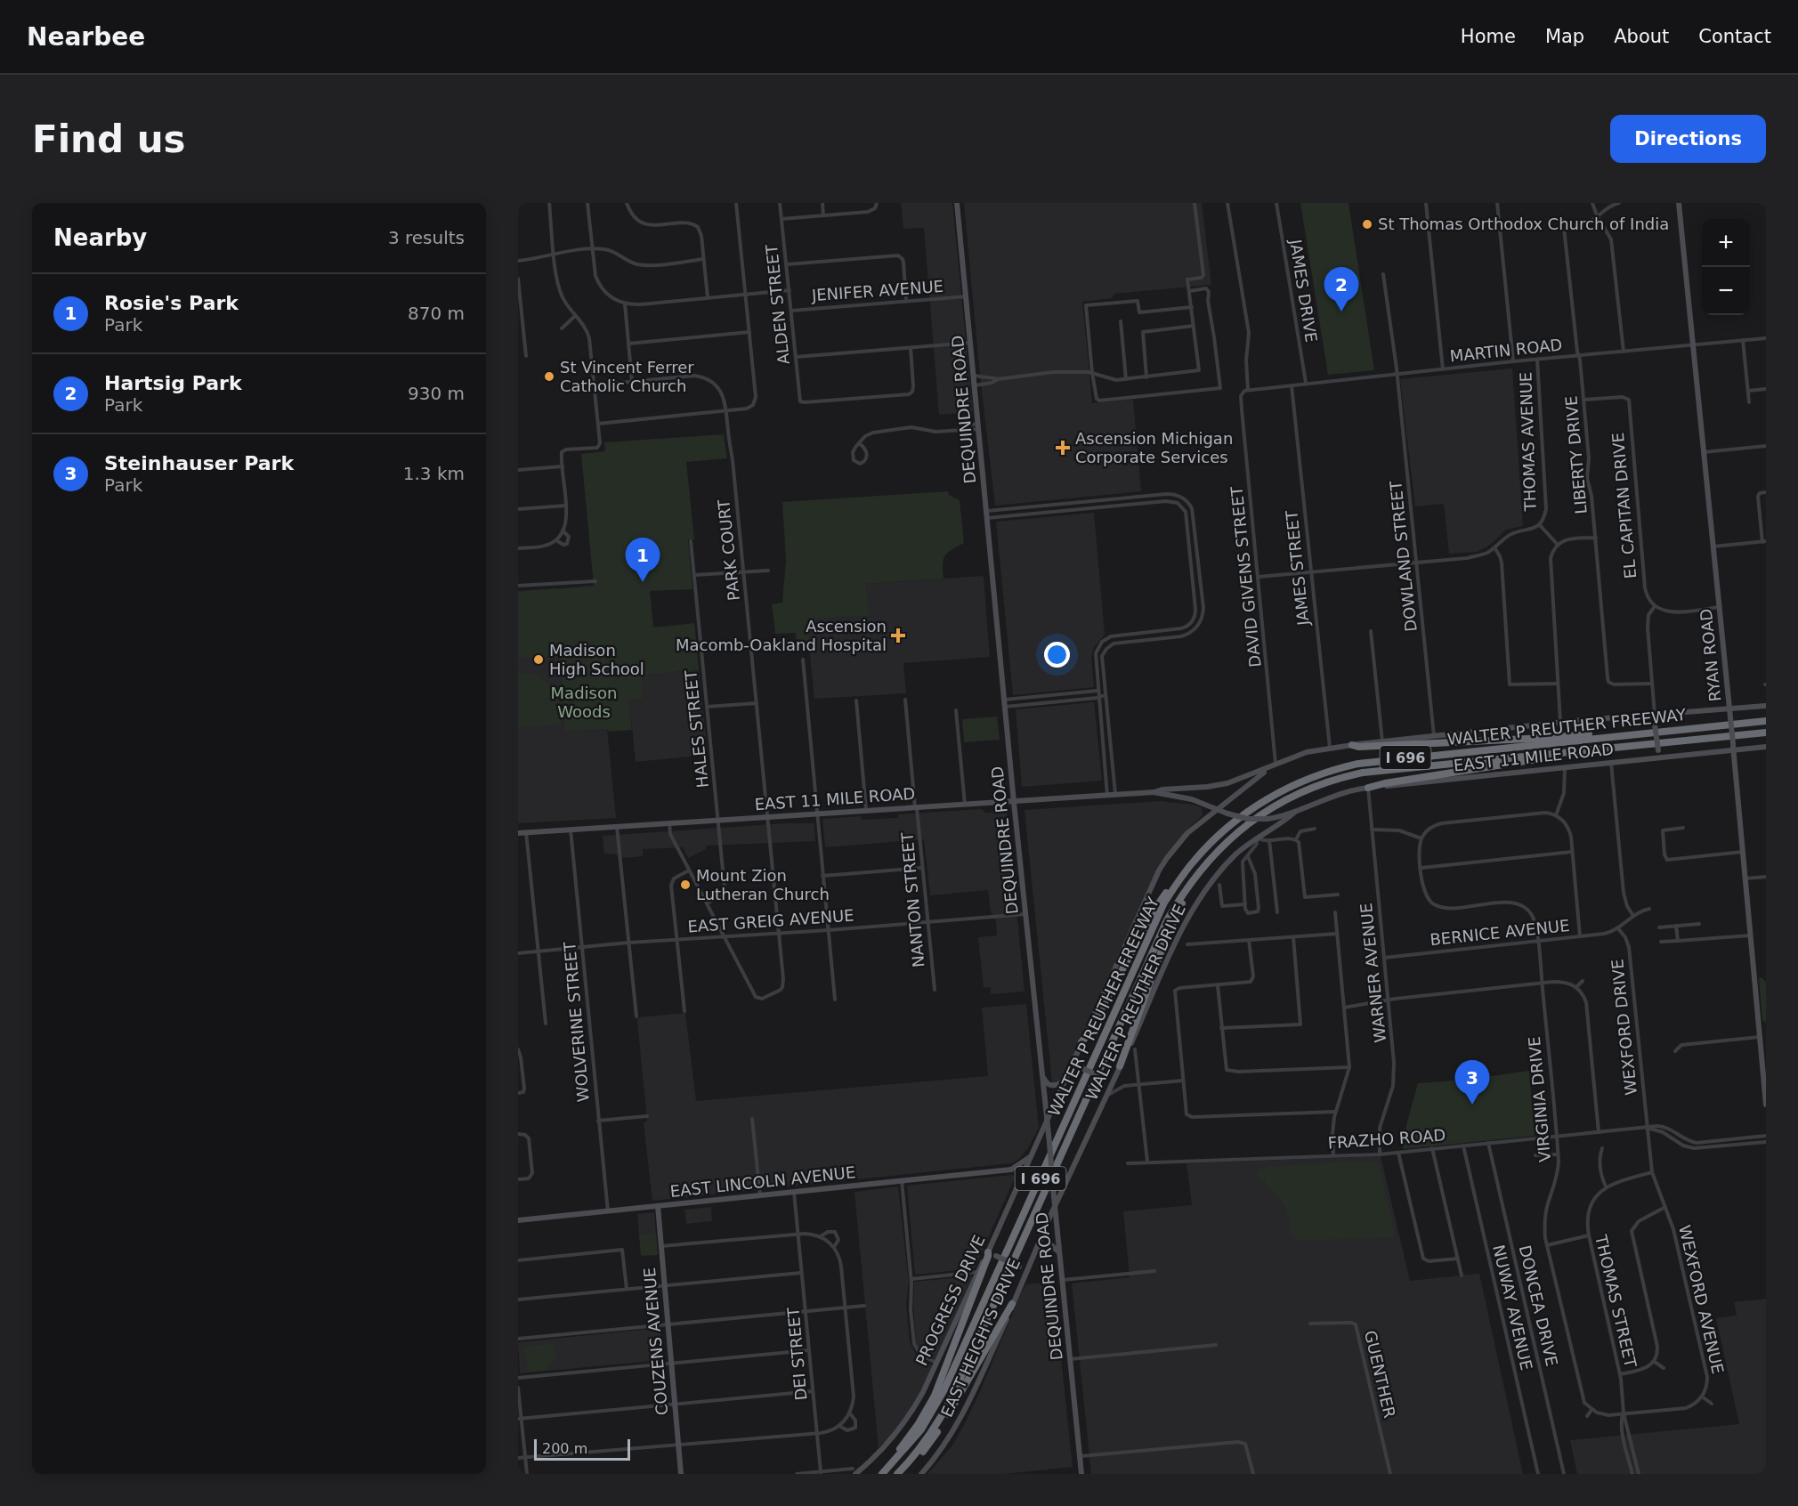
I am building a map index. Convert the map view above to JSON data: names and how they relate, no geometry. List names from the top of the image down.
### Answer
{
  "streets": {
    "highway": ["WALTER P REUTHER FREEWAY", "I 696"],
    "main road": [
      "DEQUINDRE ROAD",
      "RYAN ROAD",
      "EAST 11 MILE ROAD",
      "WALTER P REUTHER DRIVE",
      "EAST LINCOLN AVENUE",
      "PROGRESS DRIVE",
      "EAST HEIGHTS DRIVE",
      "COUZENS AVENUE"
    ],
    "street": [
      "JENIFER AVENUE",
      "JAMES DRIVE",
      "ALDEN STREET",
      "MARTIN ROAD",
      "THOMAS AVENUE",
      "LIBERTY DRIVE",
      "EL CAPITAN DRIVE",
      "PARK COURT",
      "DOWLAND STREET",
      "JAMES STREET",
      "DAVID GIVENS STREET",
      "HALES STREET",
      "NANTON STREET",
      "EAST GREIG AVENUE",
      "BERNICE AVENUE",
      "WARNER AVENUE",
      "WOLVERINE STREET",
      "WEXFORD DRIVE",
      "VIRGINIA DRIVE",
      "FRAZHO ROAD",
      "WEXFORD AVENUE",
      "THOMAS STREET",
      "DONCEA DRIVE",
      "NUWAY AVENUE",
      "DEI STREET",
      "GUENTHER"
    ]
  },
  "crossings": [
    ["JENIFER AVENUE", "ALDEN STREET"],
    ["JENIFER AVENUE", "DEQUINDRE ROAD"],
    ["JAMES DRIVE", "MARTIN ROAD"],
    ["MARTIN ROAD", "THOMAS AVENUE"],
    ["MARTIN ROAD", "LIBERTY DRIVE"],
    ["MARTIN ROAD", "DOWLAND STREET"],
    ["MARTIN ROAD", "JAMES STREET"],
    ["MARTIN ROAD", "DAVID GIVENS STREET"],
    ["MARTIN ROAD", "RYAN ROAD"],
    ["DEQUINDRE ROAD", "EAST 11 MILE ROAD"],
    ["DEQUINDRE ROAD", "EAST GREIG AVENUE"],
    ["DEQUINDRE ROAD", "WALTER P REUTHER DRIVE"],
    ["DEQUINDRE ROAD", "PROGRESS DRIVE"],
    ["DEQUINDRE ROAD", "EAST HEIGHTS DRIVE"],
    ["LIBERTY DRIVE", "EL CAPITAN DRIVE"],
    ["PARK COURT", "EAST 11 MILE ROAD"],
    ["PARK COURT", "EAST GREIG AVENUE"],
    ["DOWLAND STREET", "EAST 11 MILE ROAD"],
    ["JAMES STREET", "EAST 11 MILE ROAD"],
    ["DAVID GIVENS STREET", "EAST 11 MILE ROAD"],
    ["DAVID GIVENS STREET", "WALTER P REUTHER DRIVE"],
    ["RYAN ROAD", "EAST 11 MILE ROAD"],
    ["HALES STREET", "EAST 11 MILE ROAD"],
    ["EAST 11 MILE ROAD", "NANTON STREET"],
    ["EAST 11 MILE ROAD", "WARNER AVENUE"],
    ["EAST 11 MILE ROAD", "WALTER P REUTHER DRIVE"],
    ["EAST 11 MILE ROAD", "WOLVERINE STREET"],
    ["NANTON STREET", "EAST GREIG AVENUE"],
    ["EAST GREIG AVENUE", "WOLVERINE STREET"],
    ["BERNICE AVENUE", "WARNER AVENUE"],
    ["BERNICE AVENUE", "WEXFORD DRIVE"],
    ["BERNICE AVENUE", "VIRGINIA DRIVE"],
    ["WARNER AVENUE", "FRAZHO ROAD"],
    ["WALTER P REUTHER DRIVE", "PROGRESS DRIVE"],
    ["WALTER P REUTHER DRIVE", "EAST HEIGHTS DRIVE"],
    ["WOLVERINE STREET", "EAST LINCOLN AVENUE"],
    ["WEXFORD DRIVE", "FRAZHO ROAD"],
    ["WEXFORD DRIVE", "WEXFORD AVENUE"],
    ["VIRGINIA DRIVE", "FRAZHO ROAD"],
    ["FRAZHO ROAD", "WEXFORD AVENUE"],
    ["FRAZHO ROAD", "DONCEA DRIVE"],
    ["FRAZHO ROAD", "NUWAY AVENUE"],
    ["EAST LINCOLN AVENUE", "PROGRESS DRIVE"],
    ["EAST LINCOLN AVENUE", "COUZENS AVENUE"],
    ["EAST LINCOLN AVENUE", "DEI STREET"],
    ["WEXFORD AVENUE", "THOMAS STREET"]
  ],
  "parks": ["Madison Woods"],
  "places": {
    "other": [
      "St Thomas Orthodox Church of India",
      "St Vincent Ferrer Catholic Church",
      "Madison High School",
      "Mount Zion Lutheran Church"
    ],
    "health": ["Ascension Michigan Corporate Services", "Ascension Macomb-Oakland Hospital"]
  },
  "scale_bar": "200 m",
  "page": {
    "header": "Nearbee",
    "nav": [
      "Home",
      "Map",
      "About",
      "Contact"
    ],
    "buttons": "Directions",
    "title": "Find us",
    "heading": ["Nearby", "3 results"],
    "map_buttons": ["+", "−"],
    "pins": ["2", "1", "3"],
    "list": [
      {
        "mark": "1",
        "name": "Rosie's Park",
        "note": "Park",
        "value": "870 m"
      },
      {
        "mark": "2",
        "name": "Hartsig Park",
        "note": "Park",
        "value": "930 m"
      },
      {
        "mark": "3",
        "name": "Steinhauser Park",
        "note": "Park",
        "value": "1.3 km"
      }
    ],
    "scale": "200 m"
  }
}
